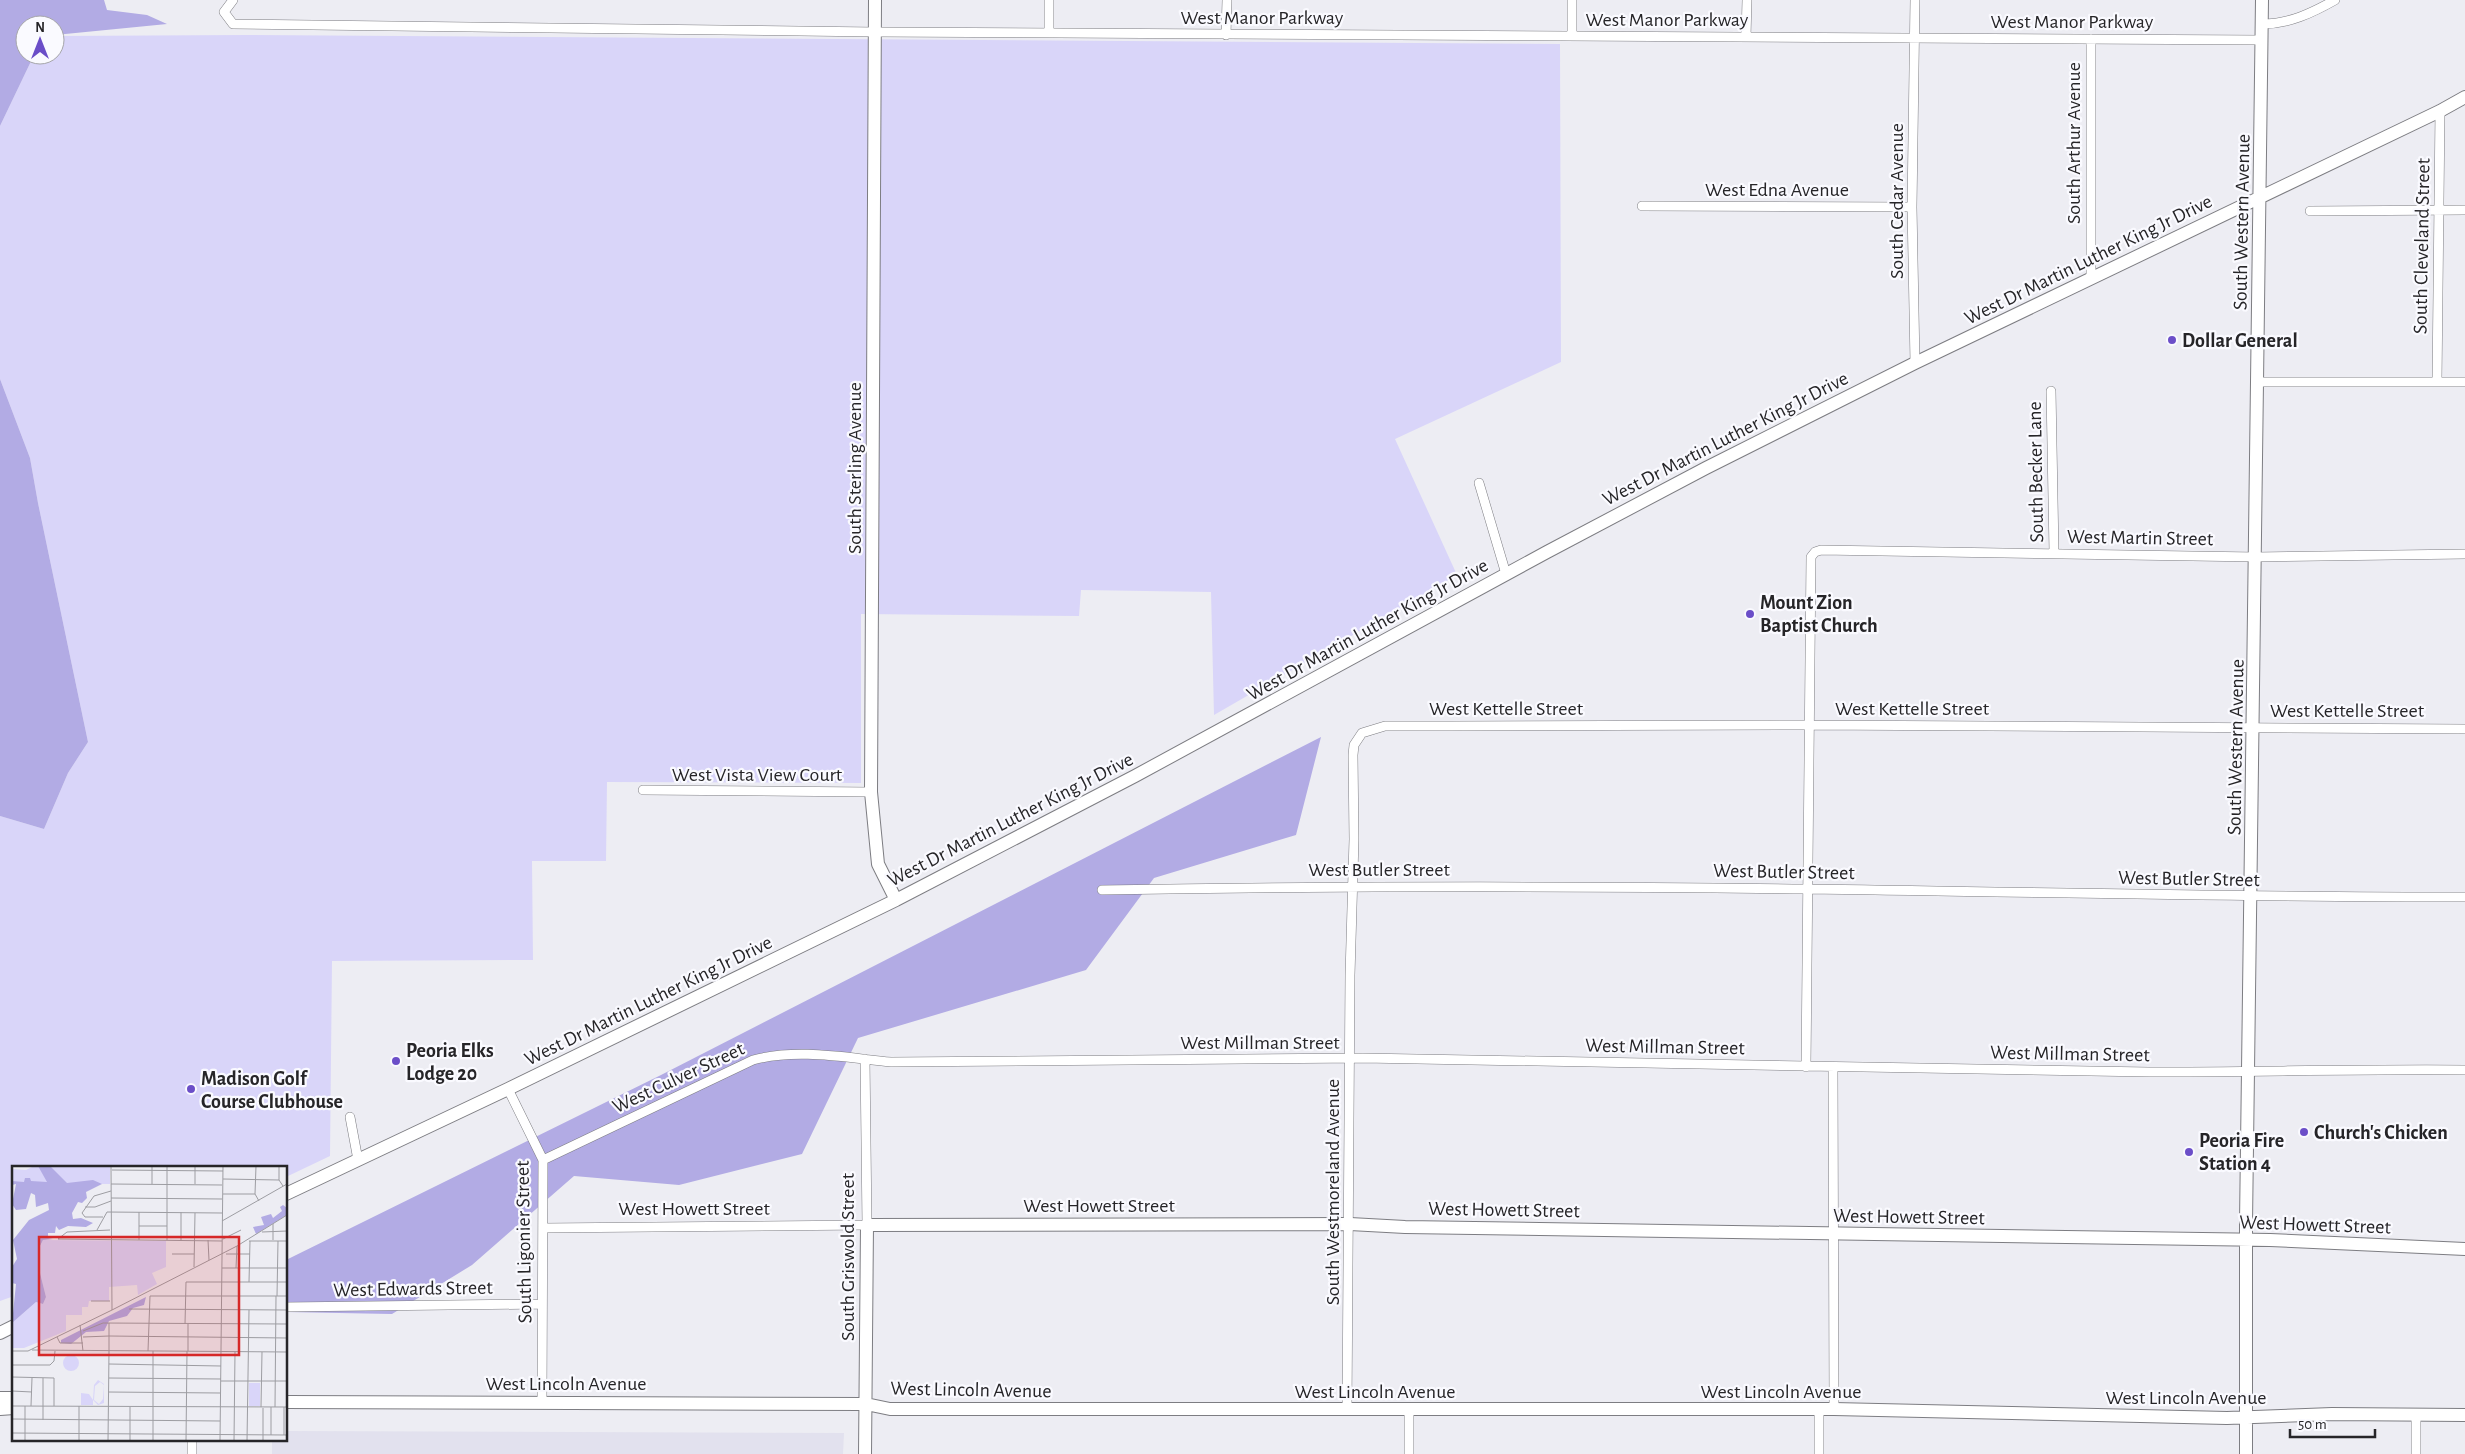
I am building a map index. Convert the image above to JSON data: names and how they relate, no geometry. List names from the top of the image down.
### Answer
{
  "streets": {
    "main road": [
      "South Western Avenue",
      "West Dr Martin Luther King Jr Drive",
      "South Sterling Avenue",
      "West Howett Street",
      "South Griswold Street",
      "West Lincoln Avenue"
    ],
    "street": [
      "West Manor Parkway",
      "South Arthur Avenue",
      "West Edna Avenue",
      "South Cedar Avenue",
      "South Cleveland Street",
      "South Becker Lane",
      "West Martin Street",
      "West Kettelle Street",
      "West Vista View Court",
      "West Butler Street",
      "West Millman Street",
      "West Culver Street",
      "South Westmoreland Avenue",
      "South Ligonier Street",
      "West Edwards Street"
    ]
  },
  "crossings": [
    ["West Manor Parkway", "South Arthur Avenue"],
    ["West Manor Parkway", "South Cedar Avenue"],
    ["West Manor Parkway", "South Western Avenue"],
    ["West Manor Parkway", "South Sterling Avenue"],
    ["South Arthur Avenue", "West Dr Martin Luther King Jr Drive"],
    ["West Edna Avenue", "South Cedar Avenue"],
    ["South Cedar Avenue", "West Dr Martin Luther King Jr Drive"],
    ["South Western Avenue", "West Dr Martin Luther King Jr Drive"],
    ["South Western Avenue", "West Martin Street"],
    ["South Western Avenue", "West Kettelle Street"],
    ["South Western Avenue", "West Butler Street"],
    ["South Western Avenue", "West Millman Street"],
    ["South Western Avenue", "West Howett Street"],
    ["South Western Avenue", "West Lincoln Avenue"],
    ["South Cleveland Street", "West Dr Martin Luther King Jr Drive"],
    ["West Dr Martin Luther King Jr Drive", "South Sterling Avenue"],
    ["West Dr Martin Luther King Jr Drive", "South Ligonier Street"],
    ["South Sterling Avenue", "West Vista View Court"],
    ["South Becker Lane", "West Martin Street"],
    ["West Martin Street", "West Kettelle Street"],
    ["West Kettelle Street", "South Westmoreland Avenue"],
    ["West Butler Street", "South Westmoreland Avenue"],
    ["West Millman Street", "West Culver Street"],
    ["West Millman Street", "South Westmoreland Avenue"],
    ["West Millman Street", "South Griswold Street"],
    ["West Culver Street", "South Ligonier Street"],
    ["West Culver Street", "South Griswold Street"],
    ["South Westmoreland Avenue", "West Howett Street"],
    ["South Westmoreland Avenue", "West Lincoln Avenue"],
    ["West Howett Street", "South Ligonier Street"],
    ["West Howett Street", "South Griswold Street"],
    ["South Ligonier Street", "West Edwards Street"],
    ["South Ligonier Street", "West Lincoln Avenue"],
    ["South Griswold Street", "West Lincoln Avenue"]
  ],
  "places": [
    "Dollar General",
    "Mount Zion Baptist Church",
    "Peoria Elks Lodge 20",
    "Madison Golf Course Clubhouse",
    "Church's Chicken",
    "Peoria Fire Station 4"
  ],
  "scale_bar": "50 m",
  "north": "top"
}
